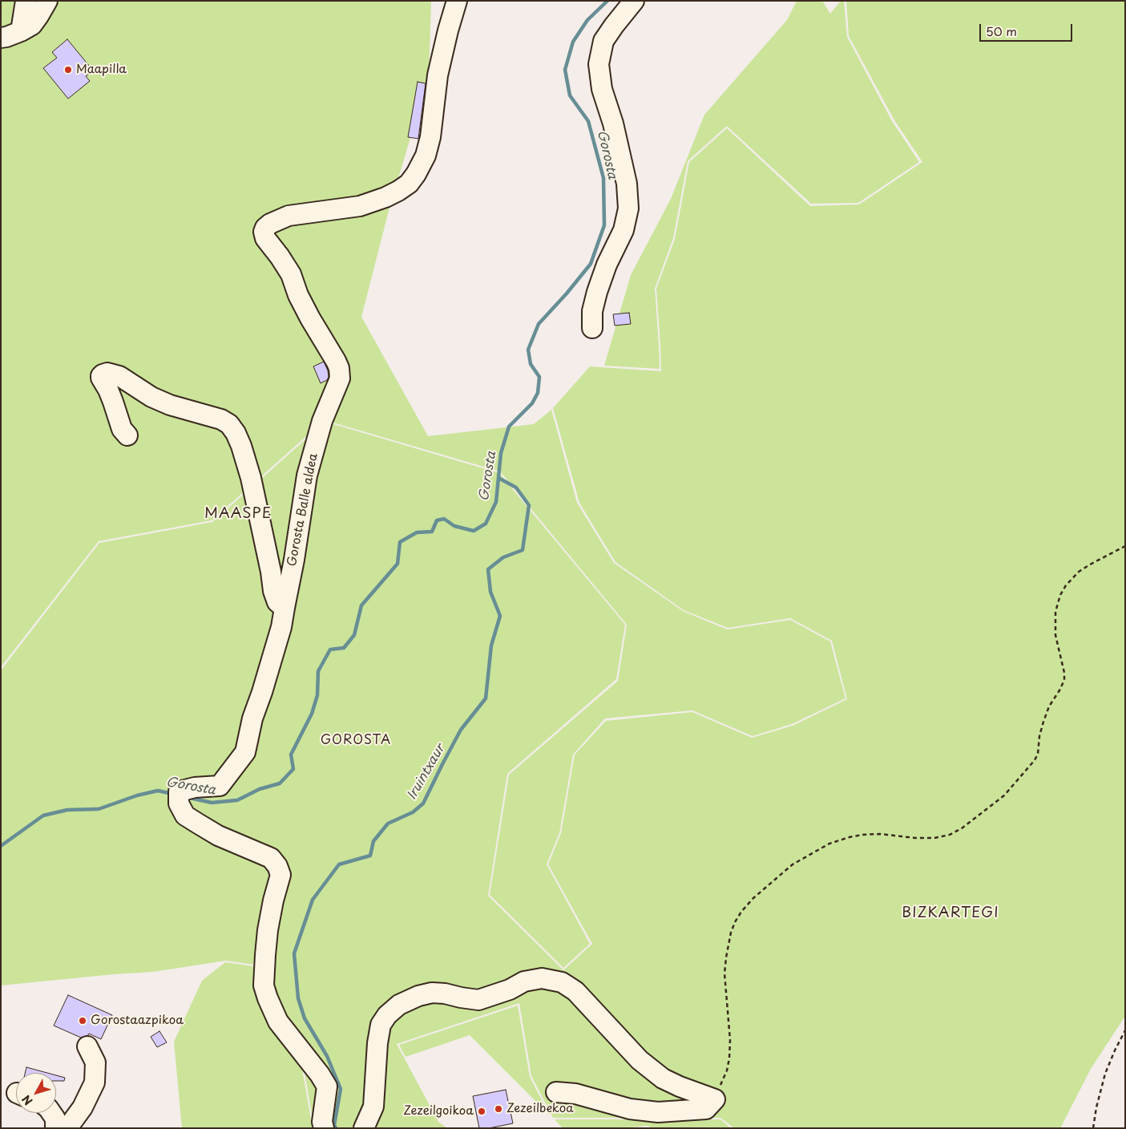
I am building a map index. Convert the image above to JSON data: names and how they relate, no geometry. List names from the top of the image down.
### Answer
{
  "streets": {
    "street": ["Gorosta Balle aldea"]
  },
  "districts": ["MAASPE", "GOROSTA", "BIZKARTEGI"],
  "water": ["Gorosta", "Iruintxaur"],
  "places": [
    "Maapilla",
    "Gorostaazpikoa",
    "Zezeilbekoa",
    "Zezeilgoikoa"
  ],
  "scale_bar": "50 m",
  "north": "bottom left"
}
